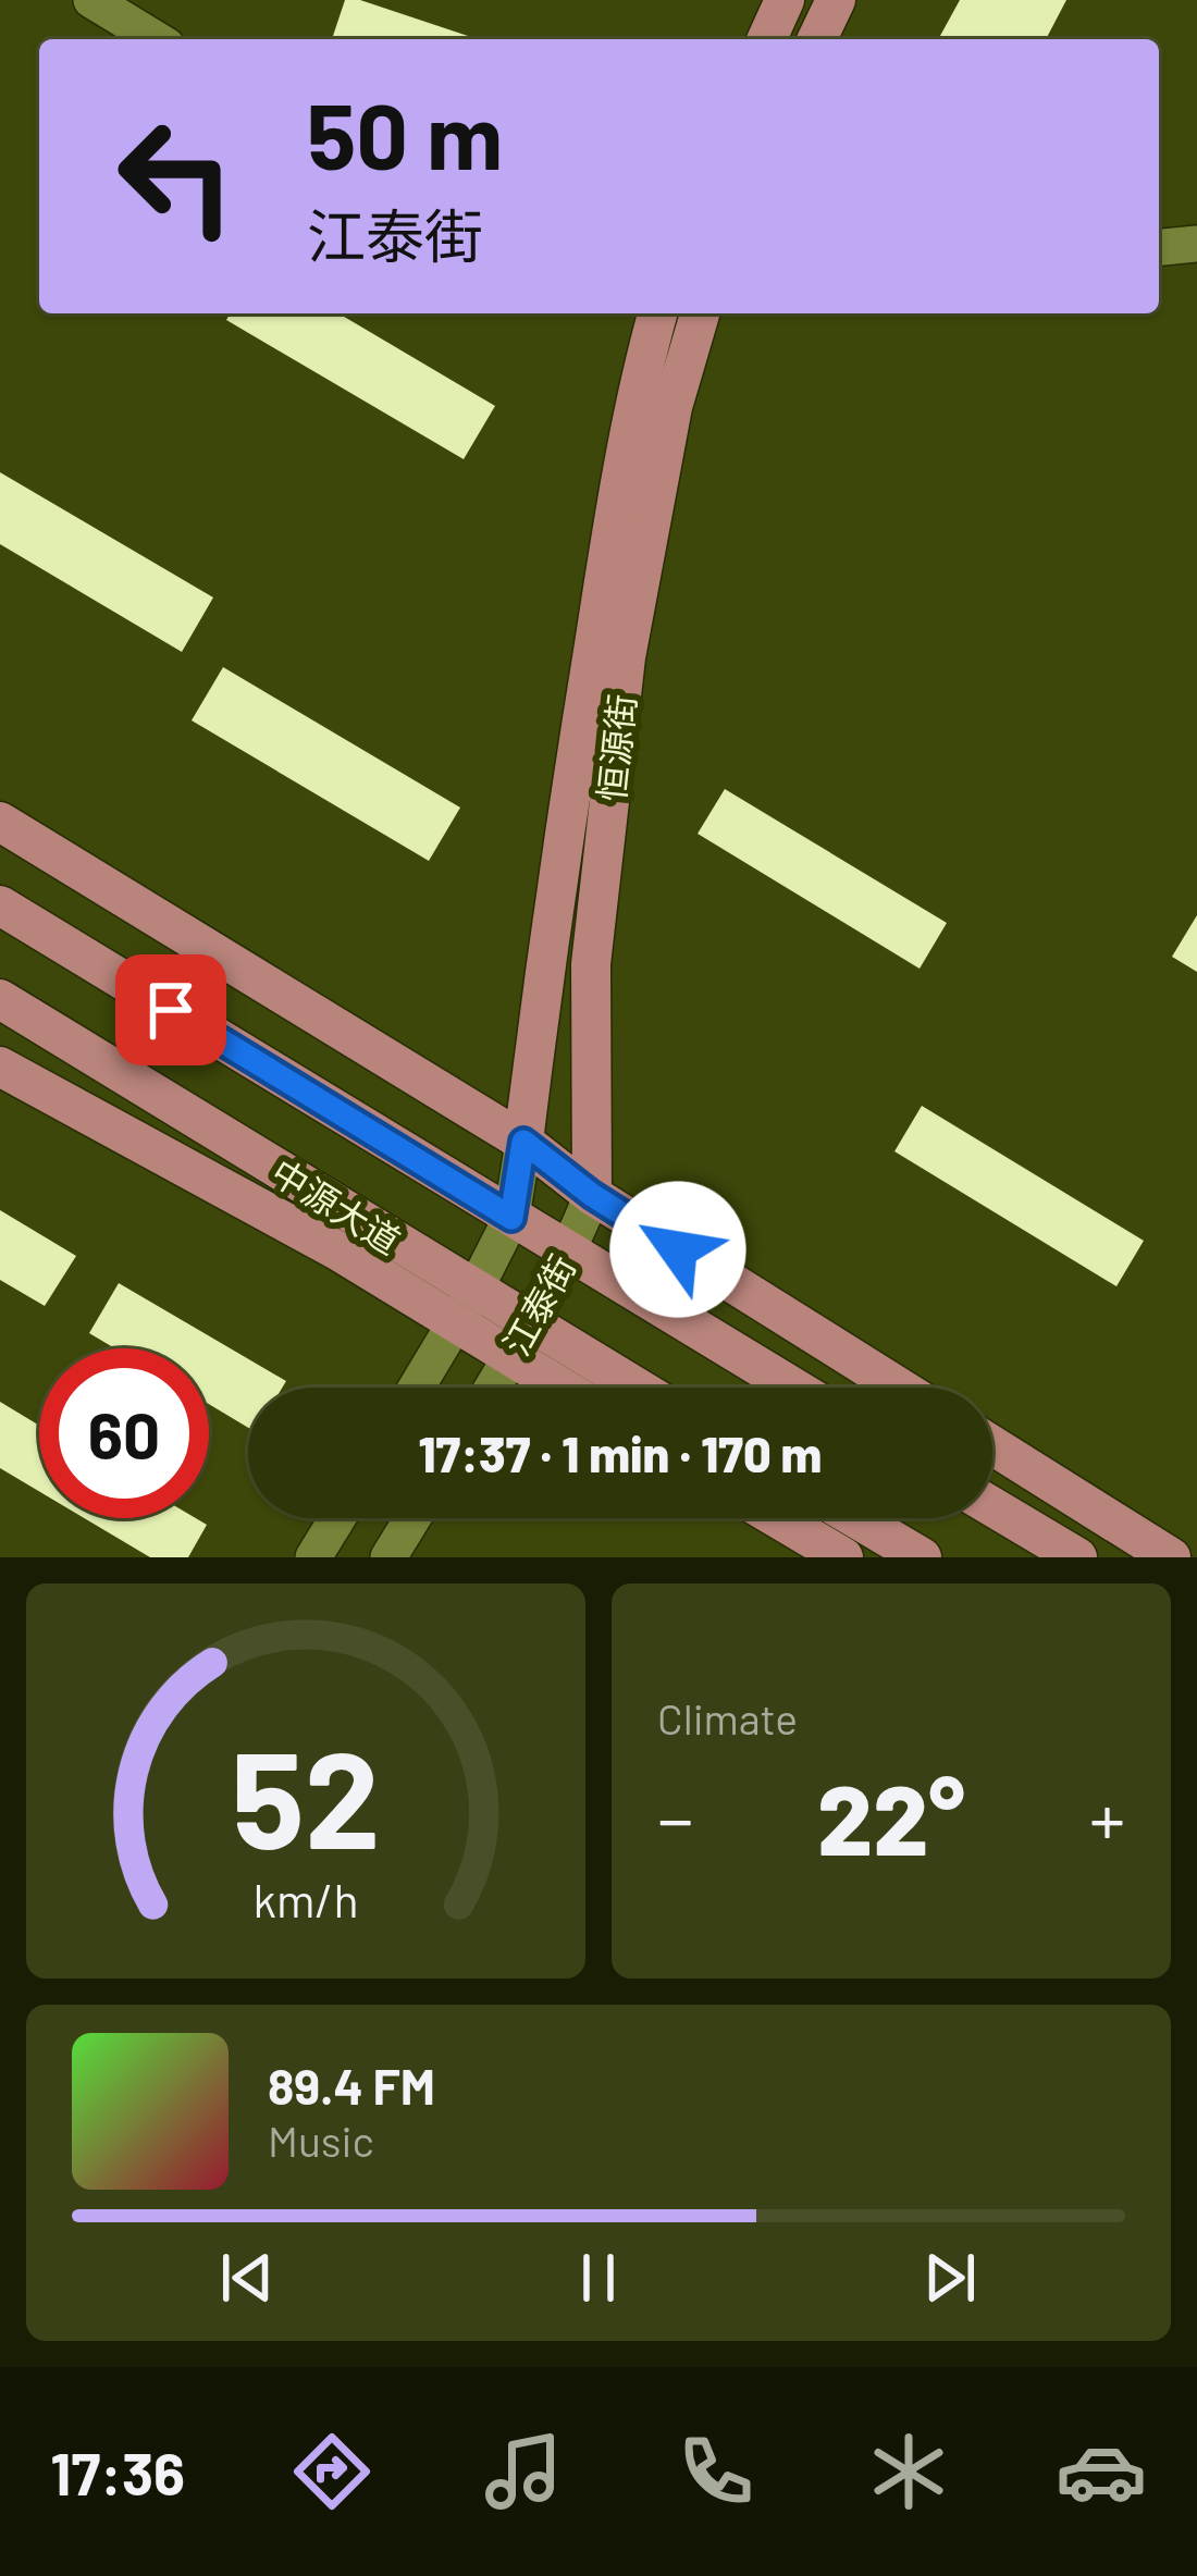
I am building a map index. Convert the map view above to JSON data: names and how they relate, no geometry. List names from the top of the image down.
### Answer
{
  "streets": {
    "main road": ["恒源街", "中源大道"],
    "street": ["江泰街"]
  },
  "crossings": [
    ["恒源街", "江泰街"],
    ["中源大道", "江泰街"]
  ],
  "page": {
    "turn": ["50 m", "江泰街"],
    "limit": "60",
    "trip": "17:37 · 1 min · 170 m",
    "tile": "Climate",
    "heat": ["−", "22°", "+"],
    "song": ["89.4 FM", "Music"],
    "tabs": "17:36",
    "gauge": ["52", "km/h"]
  }
}
